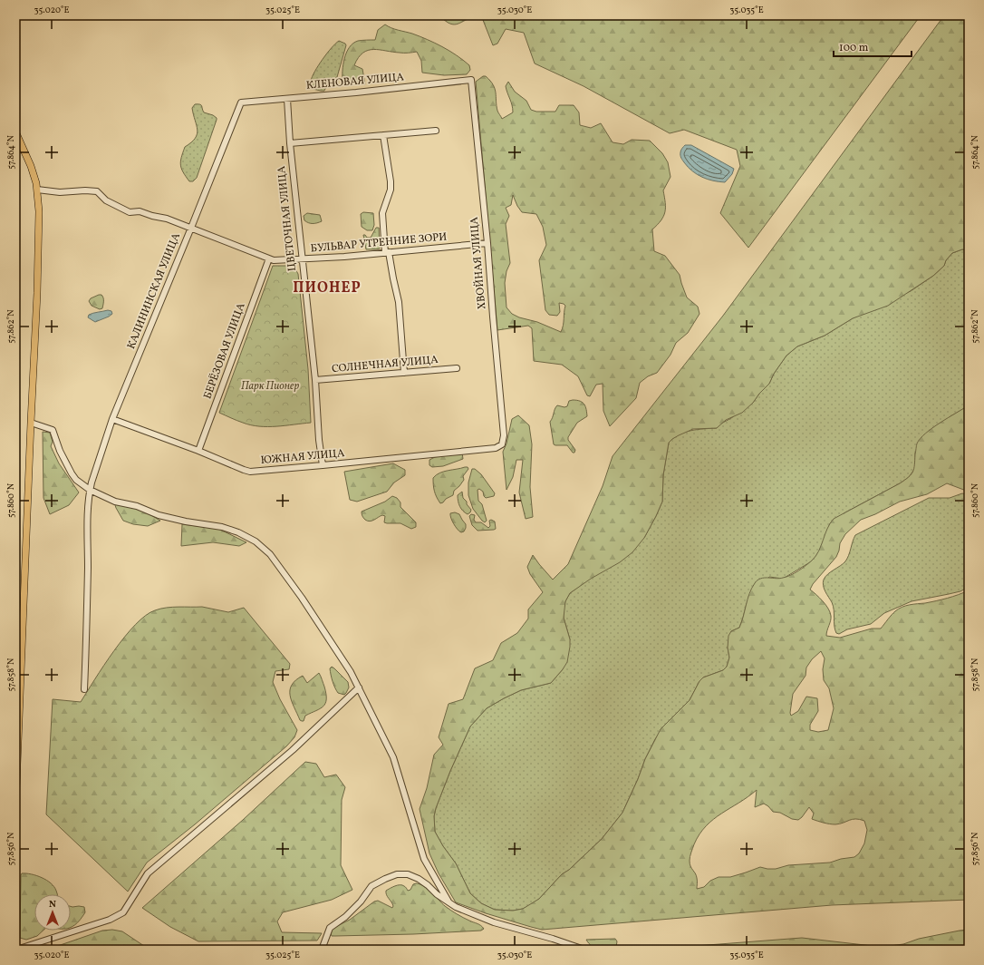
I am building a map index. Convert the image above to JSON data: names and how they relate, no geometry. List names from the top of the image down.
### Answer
{
  "streets": {
    "street": [
      "КЛЕНОВАЯ УЛИЦА",
      "ЦВЕТОЧНАЯ УЛИЦА",
      "БУЛЬВАР УТРЕННИЕ ЗОРИ",
      "ХВОЙНАЯ УЛИЦА",
      "КАЛИНИНСКАЯ УЛИЦА",
      "БЕРЁЗОВАЯ УЛИЦА",
      "СОЛНЕЧНАЯ УЛИЦА",
      "ЮЖНАЯ УЛИЦА"
    ]
  },
  "crossings": [
    ["КЛЕНОВАЯ УЛИЦА", "ЦВЕТОЧНАЯ УЛИЦА"],
    ["КЛЕНОВАЯ УЛИЦА", "ХВОЙНАЯ УЛИЦА"],
    ["КЛЕНОВАЯ УЛИЦА", "КАЛИНИНСКАЯ УЛИЦА"],
    ["ЦВЕТОЧНАЯ УЛИЦА", "БУЛЬВАР УТРЕННИЕ ЗОРИ"],
    ["ЦВЕТОЧНАЯ УЛИЦА", "СОЛНЕЧНАЯ УЛИЦА"],
    ["ЦВЕТОЧНАЯ УЛИЦА", "ЮЖНАЯ УЛИЦА"],
    ["БУЛЬВАР УТРЕННИЕ ЗОРИ", "ХВОЙНАЯ УЛИЦА"],
    ["БУЛЬВАР УТРЕННИЕ ЗОРИ", "КАЛИНИНСКАЯ УЛИЦА"],
    ["БУЛЬВАР УТРЕННИЕ ЗОРИ", "БЕРЁЗОВАЯ УЛИЦА"],
    ["ХВОЙНАЯ УЛИЦА", "ЮЖНАЯ УЛИЦА"],
    ["КАЛИНИНСКАЯ УЛИЦА", "ЮЖНАЯ УЛИЦА"],
    ["БЕРЁЗОВАЯ УЛИЦА", "ЮЖНАЯ УЛИЦА"]
  ],
  "districts": ["ПИОНЕР"],
  "parks": ["Парк Пионер"],
  "scale_bar": "100 m",
  "north": "top",
  "coordinates": [
    "35.020°E",
    "35.025°E",
    "35.030°E",
    "35.035°E",
    "57.864°N",
    "57.862°N",
    "57.860°N",
    "57.858°N",
    "57.856°N"
  ]
}
